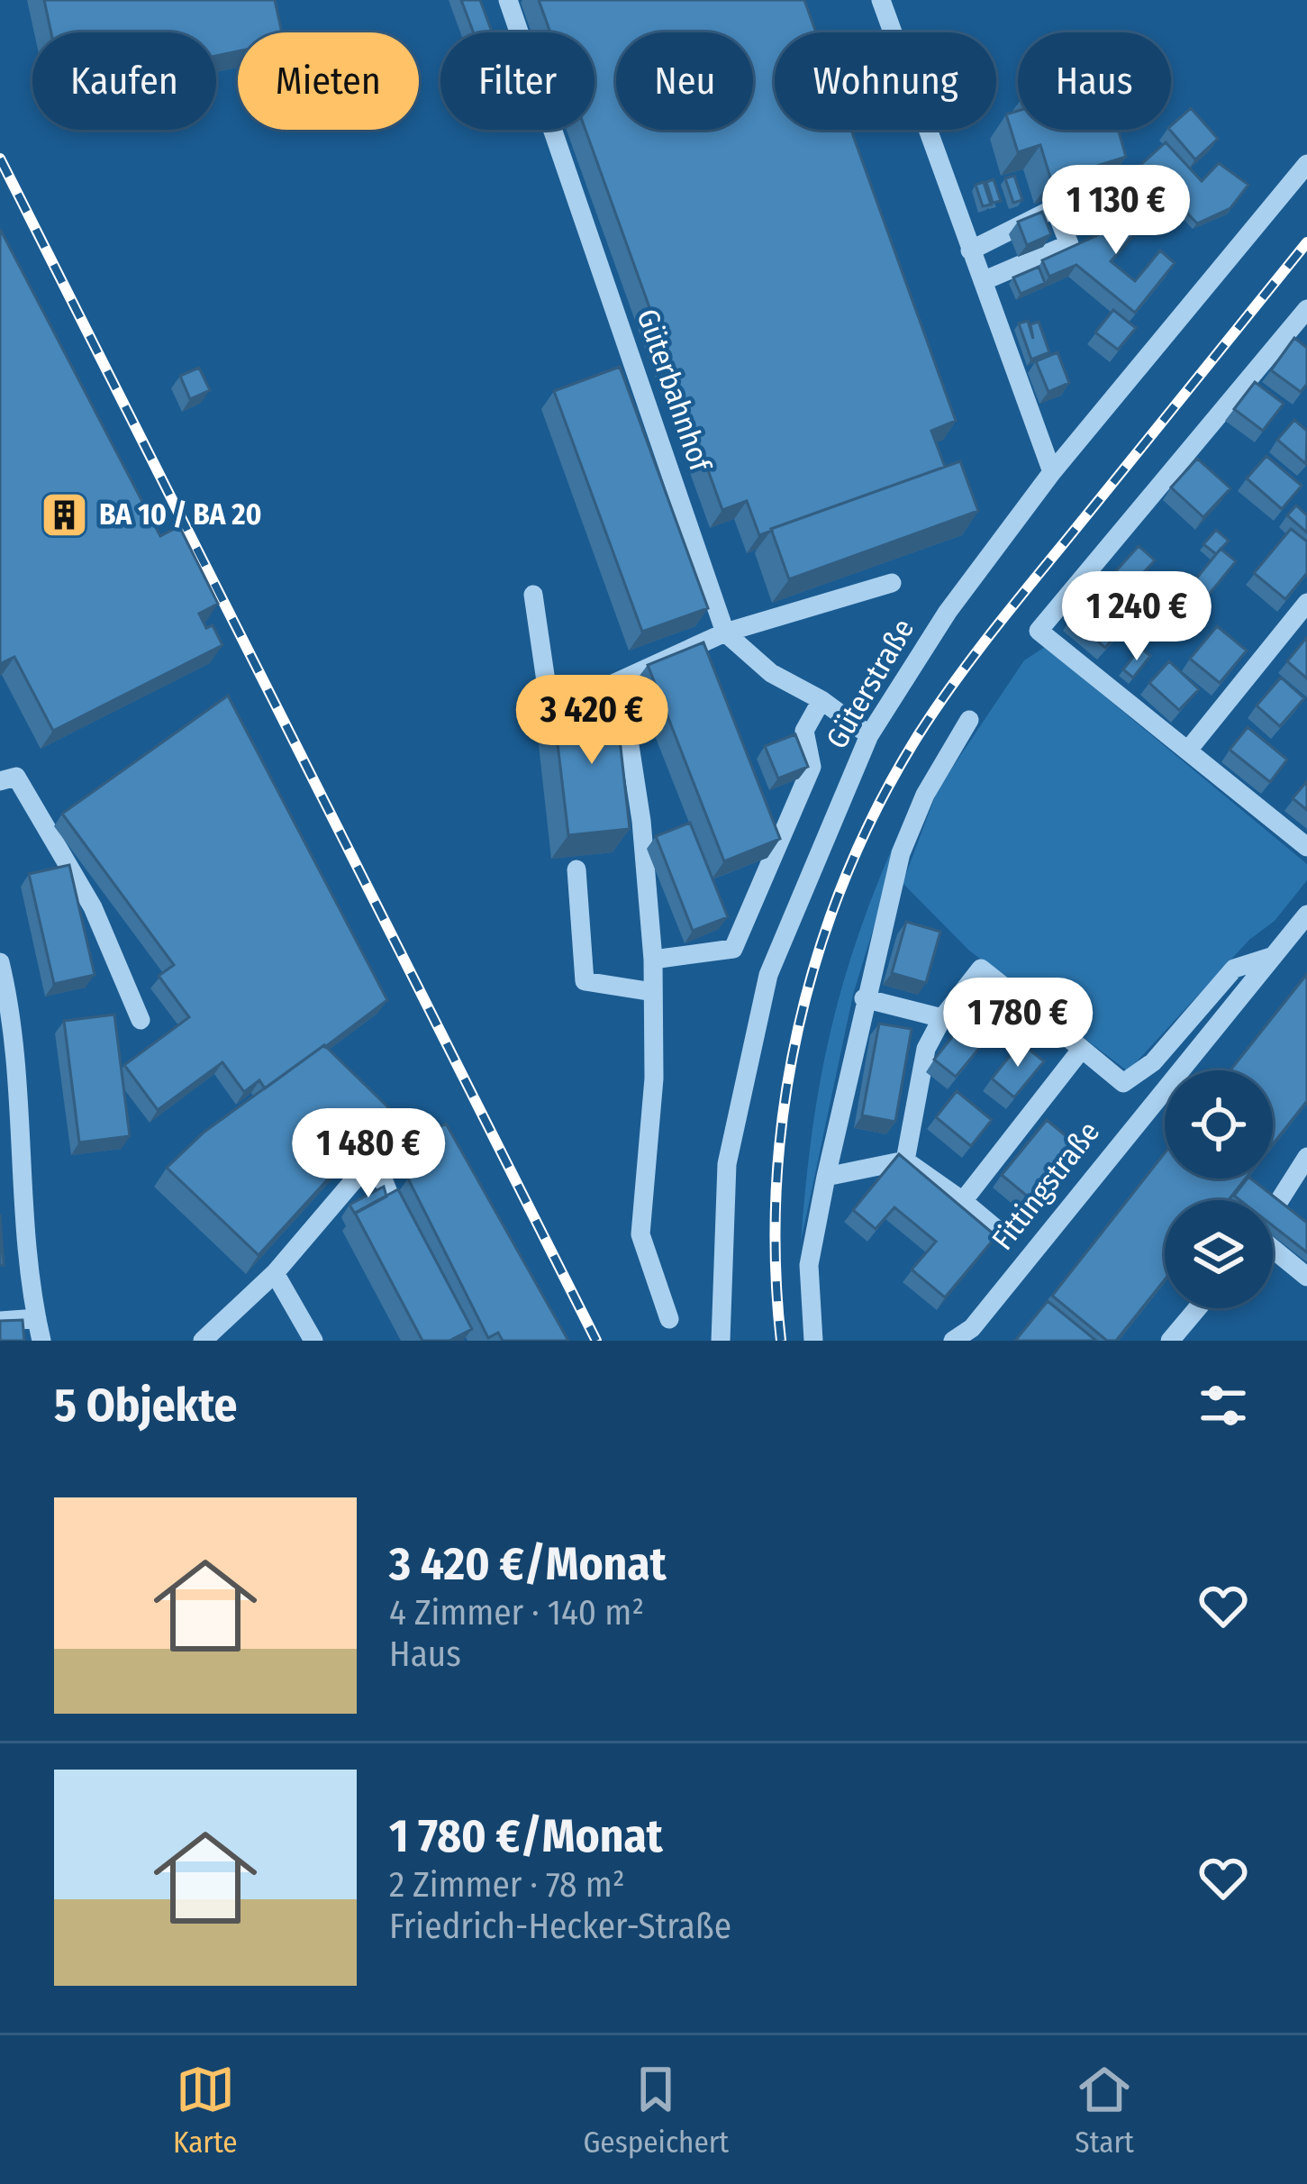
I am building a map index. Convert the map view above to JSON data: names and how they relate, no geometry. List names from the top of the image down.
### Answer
{
  "streets": {
    "street": ["Güterbahnhof", "Güterstraße", "Fittingstraße"]
  },
  "crossings": [
    ["Güterbahnhof", "Güterstraße"]
  ],
  "places": {
    "building": ["BA 10 / BA 20"]
  },
  "page": {
    "chip": [
      "Kaufen",
      "Mieten",
      "Filter",
      "Neu",
      "Wohnung",
      "Haus"
    ],
    "price": [
      "1 130 €",
      "1 240 €",
      "3 420 €",
      "1 780 €",
      "1 480 €"
    ],
    "heading": "5 Objekte",
    "list": [
      {
        "name": "3 420 €/Monat",
        "note": "4 Zimmer · 140 m² · Haus"
      },
      {
        "name": "1 780 €/Monat",
        "note": "2 Zimmer · 78 m² · Friedrich-Hecker-Straße"
      }
    ],
    "tabs": ["Karte", "Gespeichert", "Start"]
  }
}
